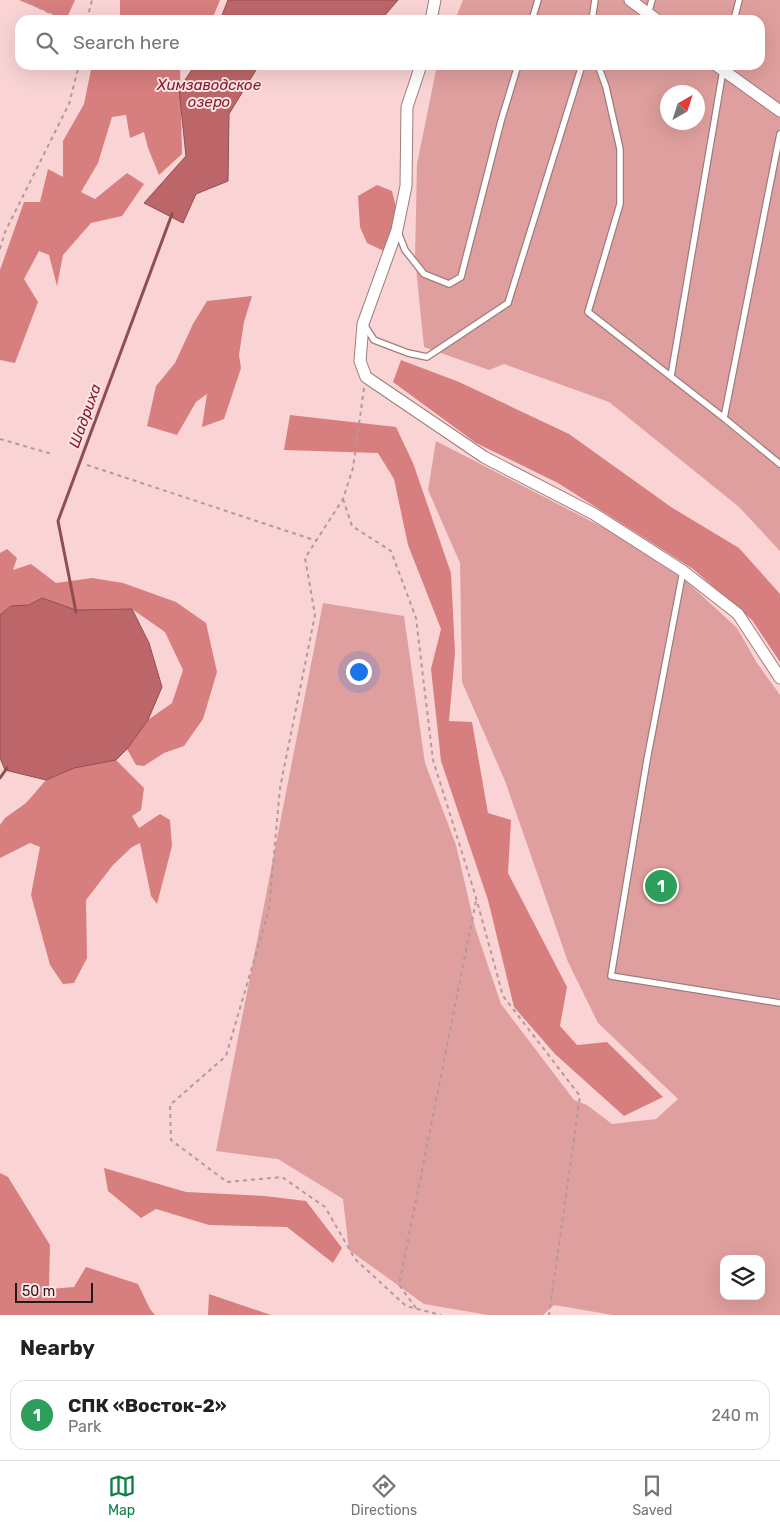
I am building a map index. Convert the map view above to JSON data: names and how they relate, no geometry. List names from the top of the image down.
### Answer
{
  "water": ["Химзаводское озеро", "Шадриха"],
  "scale_bar": "50 m",
  "north": "top right",
  "page": {
    "search": "Search here",
    "pins": "1",
    "scale": "50 m",
    "heading": "Nearby",
    "list": [
      {
        "mark": "1",
        "name": "СПК «Восток-2»",
        "note": "Park",
        "value": "240 m"
      }
    ],
    "nav": ["Map", "Directions", "Saved"]
  }
}
